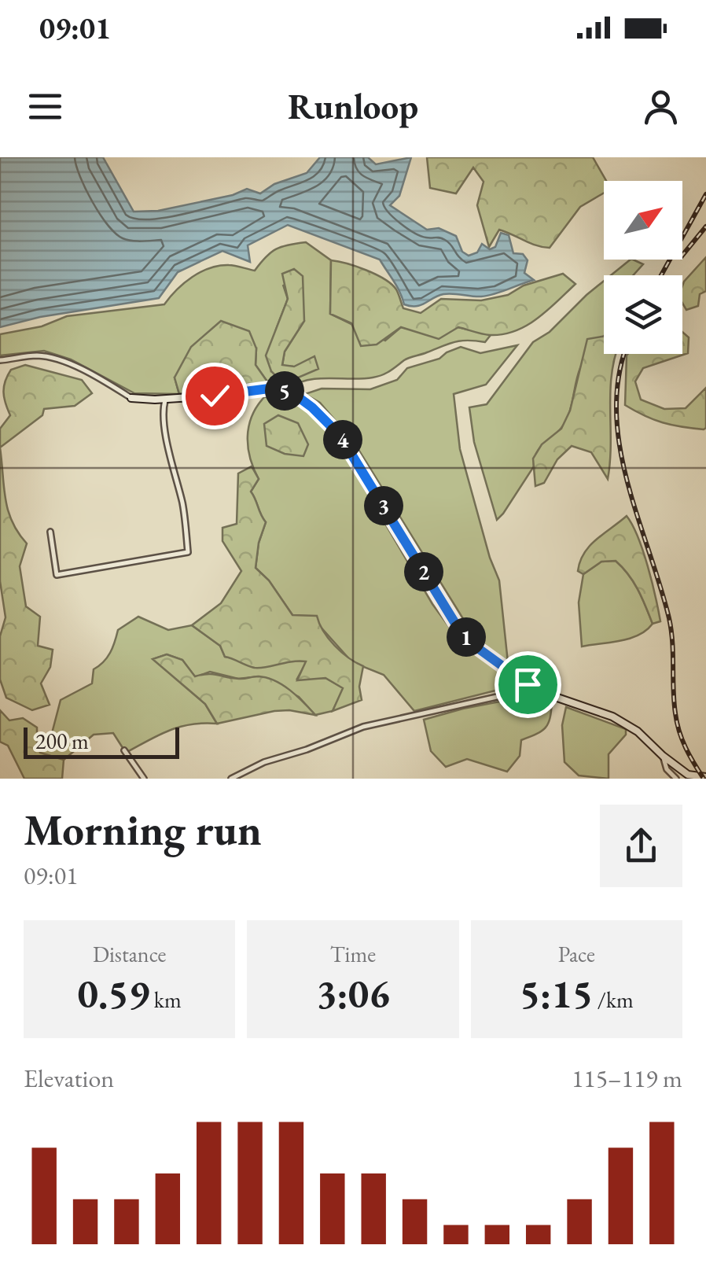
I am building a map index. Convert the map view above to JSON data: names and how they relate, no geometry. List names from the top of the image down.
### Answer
{
  "scale_bar": "200 m",
  "north": "top right",
  "page": {
    "status": "09:01",
    "header": "Runloop",
    "pins": [
      "5",
      "4",
      "3",
      "2",
      "1"
    ],
    "scale": "200 m",
    "heading": ["Morning run", "09:01"],
    "stats": [
      ["Distance", "0.59 km"],
      ["Time", "3:06"],
      ["Pace", "5:15 /km"]
    ],
    "chart": ["Elevation", "115–119 m"]
  }
}
